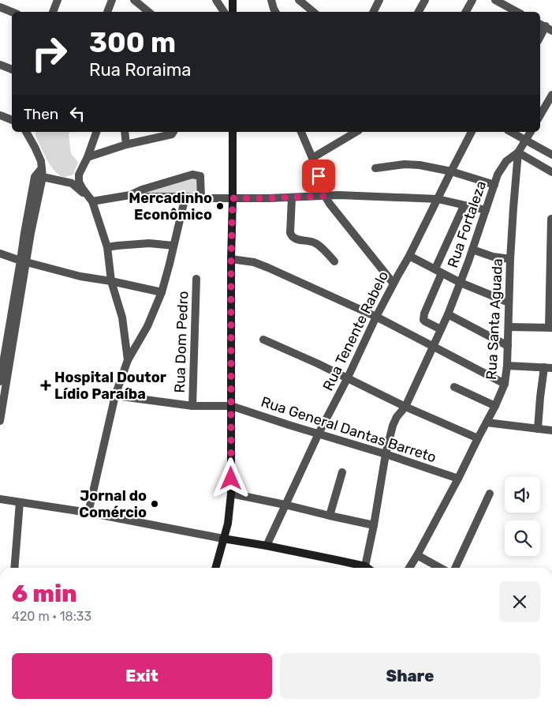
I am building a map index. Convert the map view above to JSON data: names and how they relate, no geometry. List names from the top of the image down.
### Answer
{
  "streets": {
    "street": [
      "Rua Fortaleza",
      "Rua Santa Aguada",
      "Rua Tenente Rabelo",
      "Rua Dom Pedro",
      "Rua General Dantas Barreto"
    ]
  },
  "crossings": [
    ["Rua Fortaleza", "Rua Santa Aguada"],
    ["Rua Fortaleza", "Rua General Dantas Barreto"],
    ["Rua Santa Aguada", "Rua General Dantas Barreto"],
    ["Rua Tenente Rabelo", "Rua General Dantas Barreto"],
    ["Rua Dom Pedro", "Rua General Dantas Barreto"]
  ],
  "places": {
    "other": ["Mercadinho Econômico", "Jornal do Comércio"],
    "health": ["Hospital Doutor Lídio Paraíba"]
  },
  "page": {
    "turn": ["300 m", "Rua Roraima"],
    "then": "Then",
    "heading": ["6 min", "420 m · 18:33"],
    "buttons": ["Exit", "Share"]
  }
}
